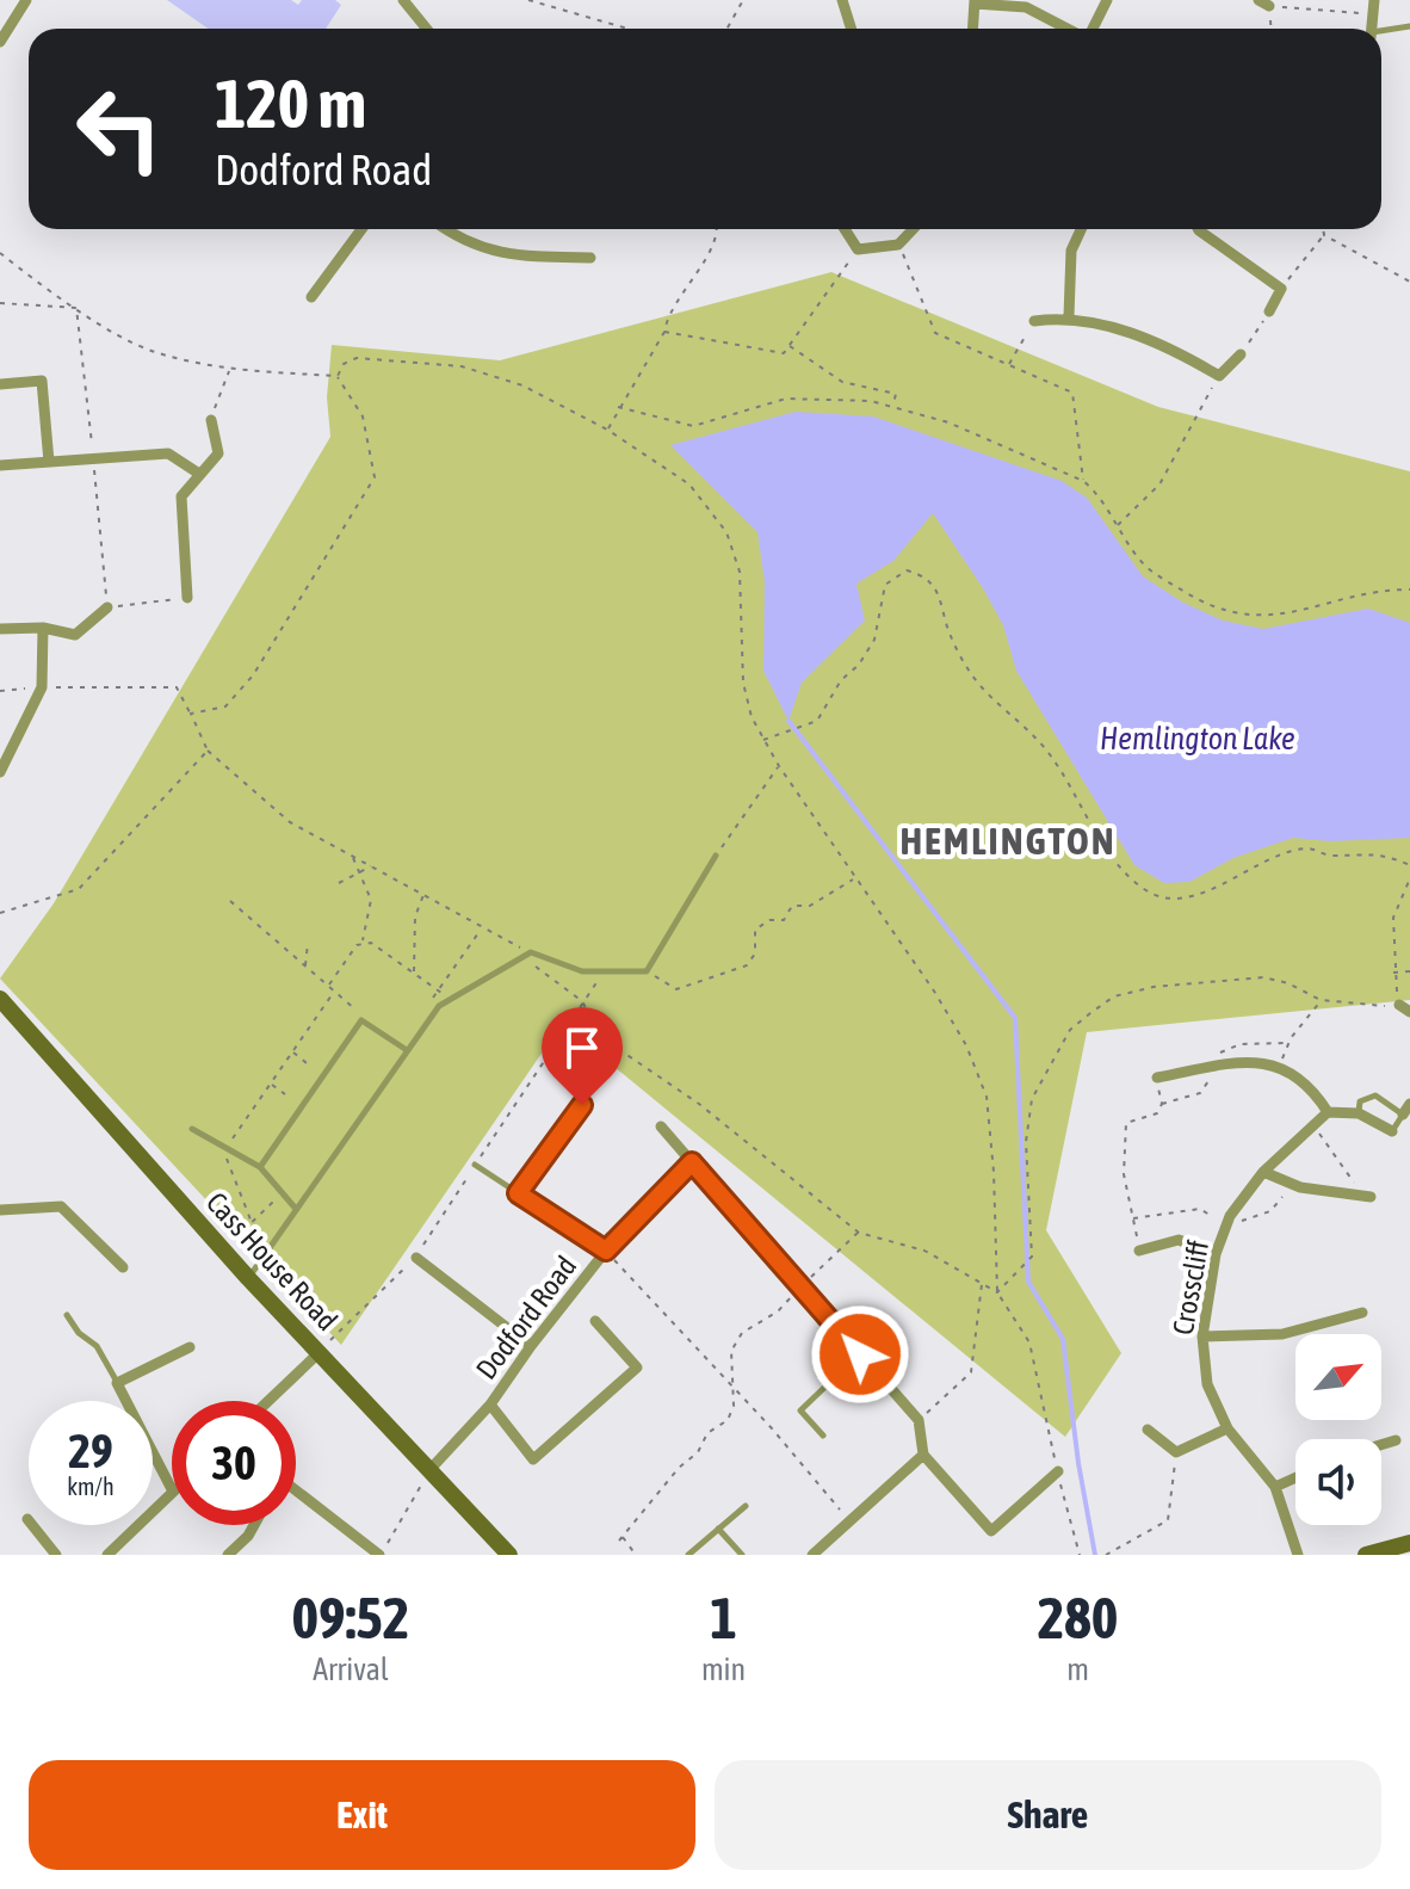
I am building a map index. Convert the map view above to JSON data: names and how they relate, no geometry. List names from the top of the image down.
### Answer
{
  "streets": {
    "street": ["Cass House Road", "Crosscliff", "Dodford Road"]
  },
  "crossings": [
    ["Cass House Road", "Dodford Road"]
  ],
  "districts": ["HEMLINGTON"],
  "water": ["Hemlington Lake"],
  "north": "top right",
  "page": {
    "turn": ["120 m", "Dodford Road"],
    "speed": "29 km/h",
    "limit": "30",
    "eta": [
      "09:52",
      "Arrival",
      "1",
      "min",
      "280",
      "m"
    ],
    "buttons": ["Exit", "Share"]
  }
}
